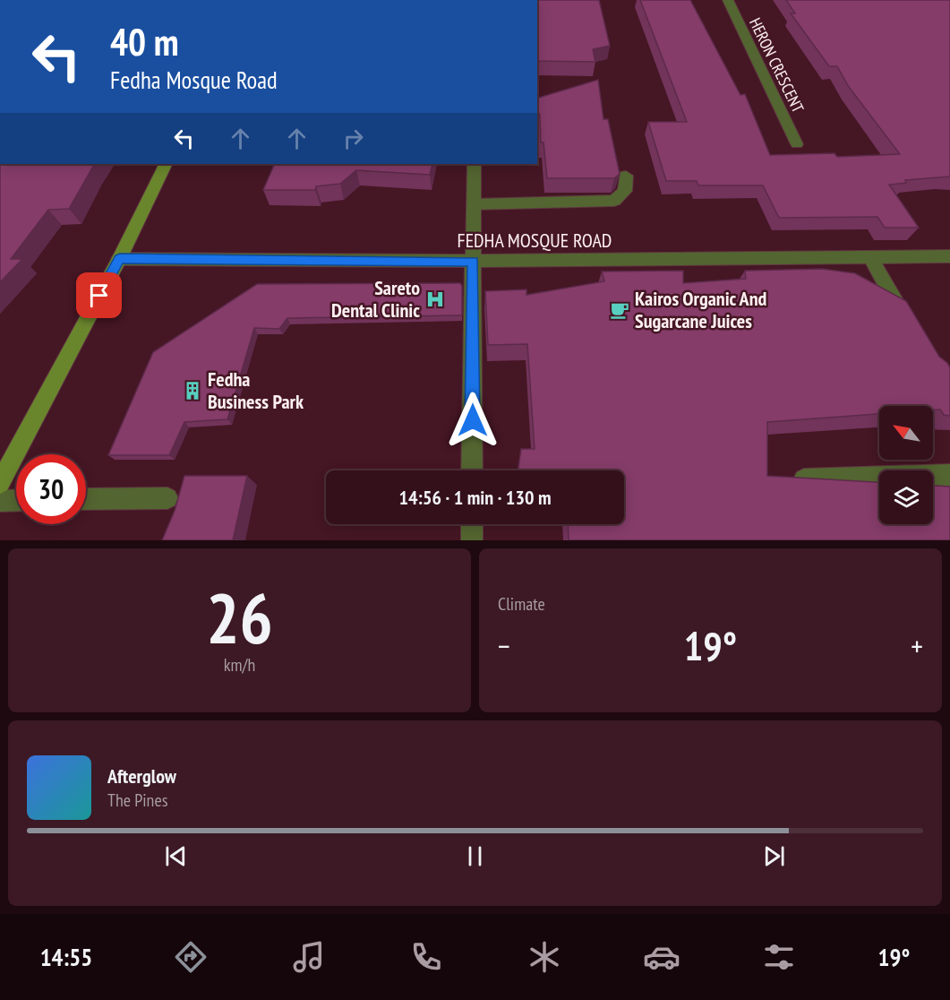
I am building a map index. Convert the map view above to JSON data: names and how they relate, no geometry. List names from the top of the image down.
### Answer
{
  "streets": {
    "street": ["HERON CRESCENT", "FEDHA MOSQUE ROAD"]
  },
  "places": {
    "hospital": ["Sareto Dental Clinic"],
    "cafe": ["Kairos Organic And Sugarcane Juices"],
    "building": ["Fedha Business Park"]
  },
  "north": "top left",
  "page": {
    "turn": ["40 m", "Fedha Mosque Road"],
    "limit": "30",
    "trip": "14:56 · 1 min · 130 m",
    "tile": [
      ["26", "km/h"],
      "Climate"
    ],
    "heat": ["−", "19°", "+"],
    "song": ["Afterglow", "The Pines"],
    "tabs": ["14:55", "19°"]
  }
}
